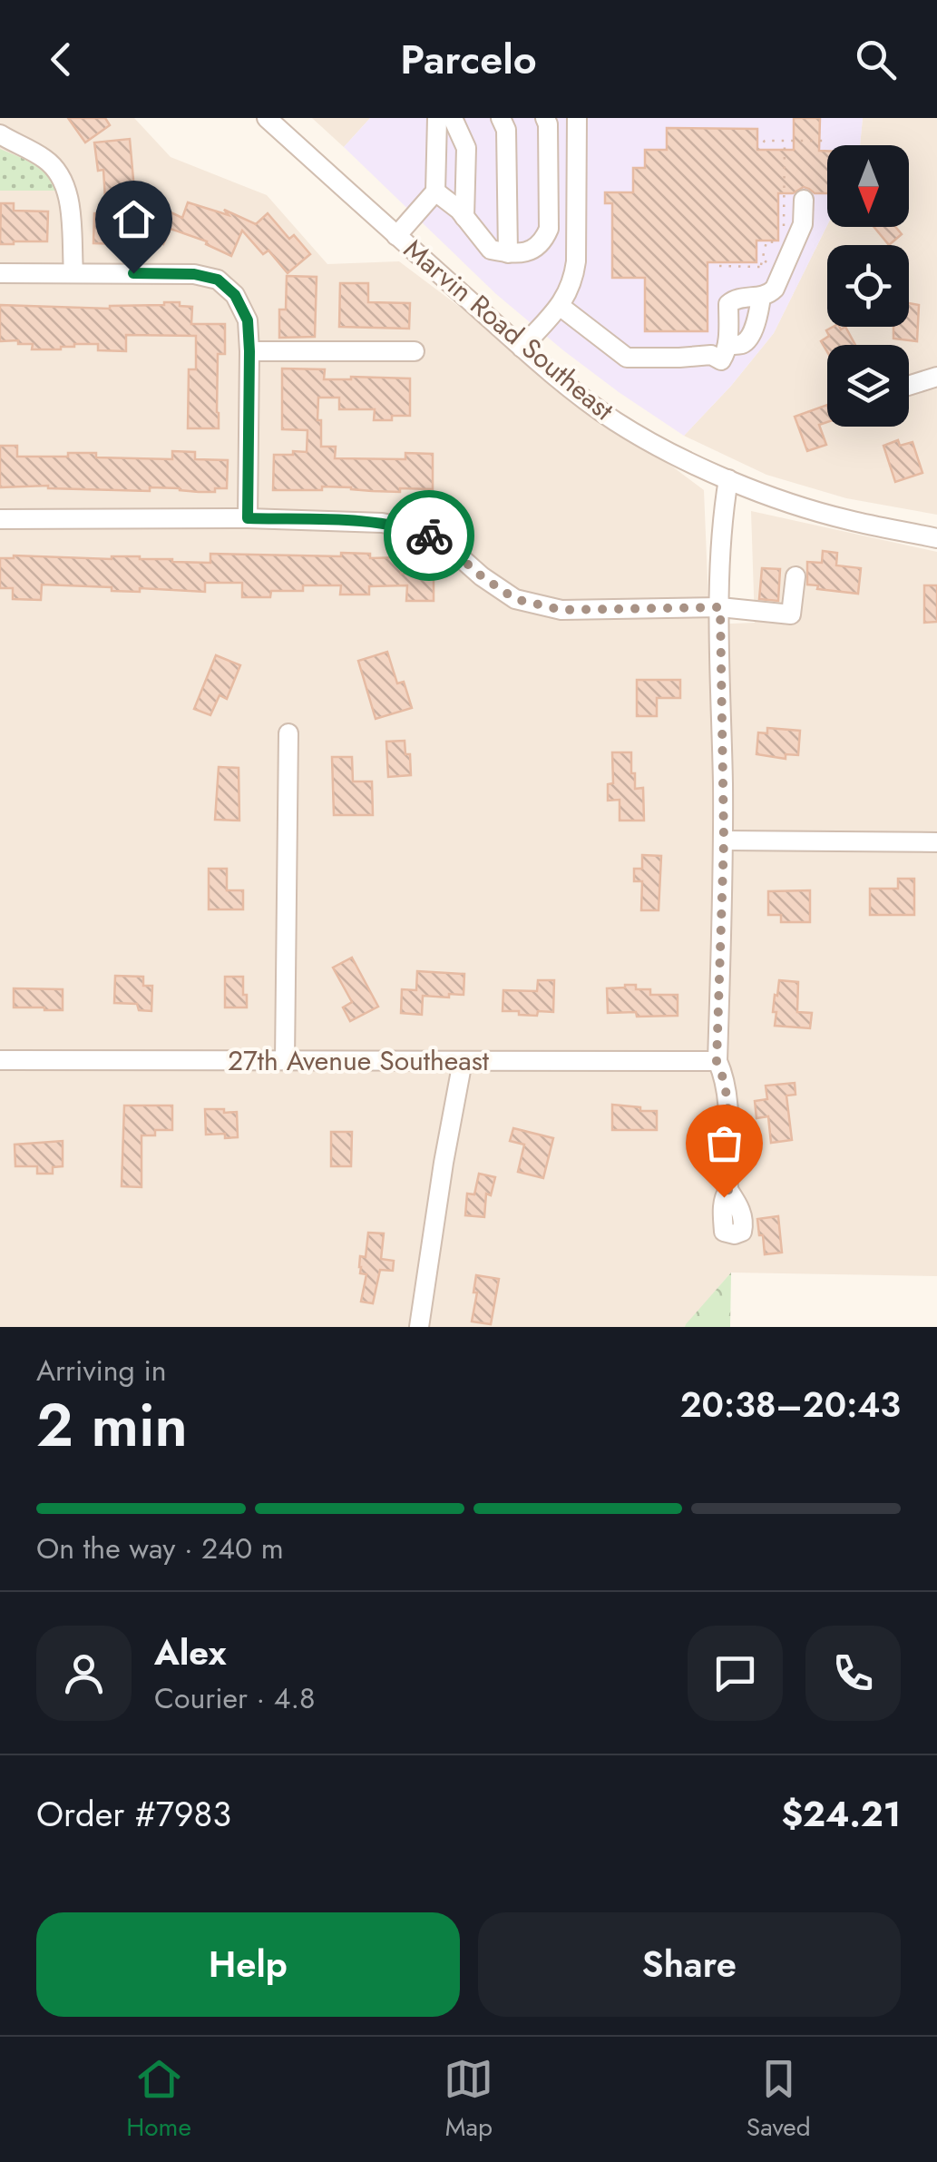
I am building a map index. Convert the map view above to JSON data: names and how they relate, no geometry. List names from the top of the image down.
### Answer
{
  "streets": {
    "street": ["Marvin Road Southeast", "27th Avenue Southeast"]
  },
  "north": "bottom",
  "page": {
    "header": "Parcelo",
    "heading": ["2 min", "Arriving in", "20:38–20:43"],
    "panel": [
      "Alex",
      "Courier · 4.8",
      "Order #7983",
      "$24.21"
    ],
    "bar": "On the way · 240 m",
    "buttons": ["Help", "Share"],
    "tabs": ["Home", "Map", "Saved"]
  }
}
